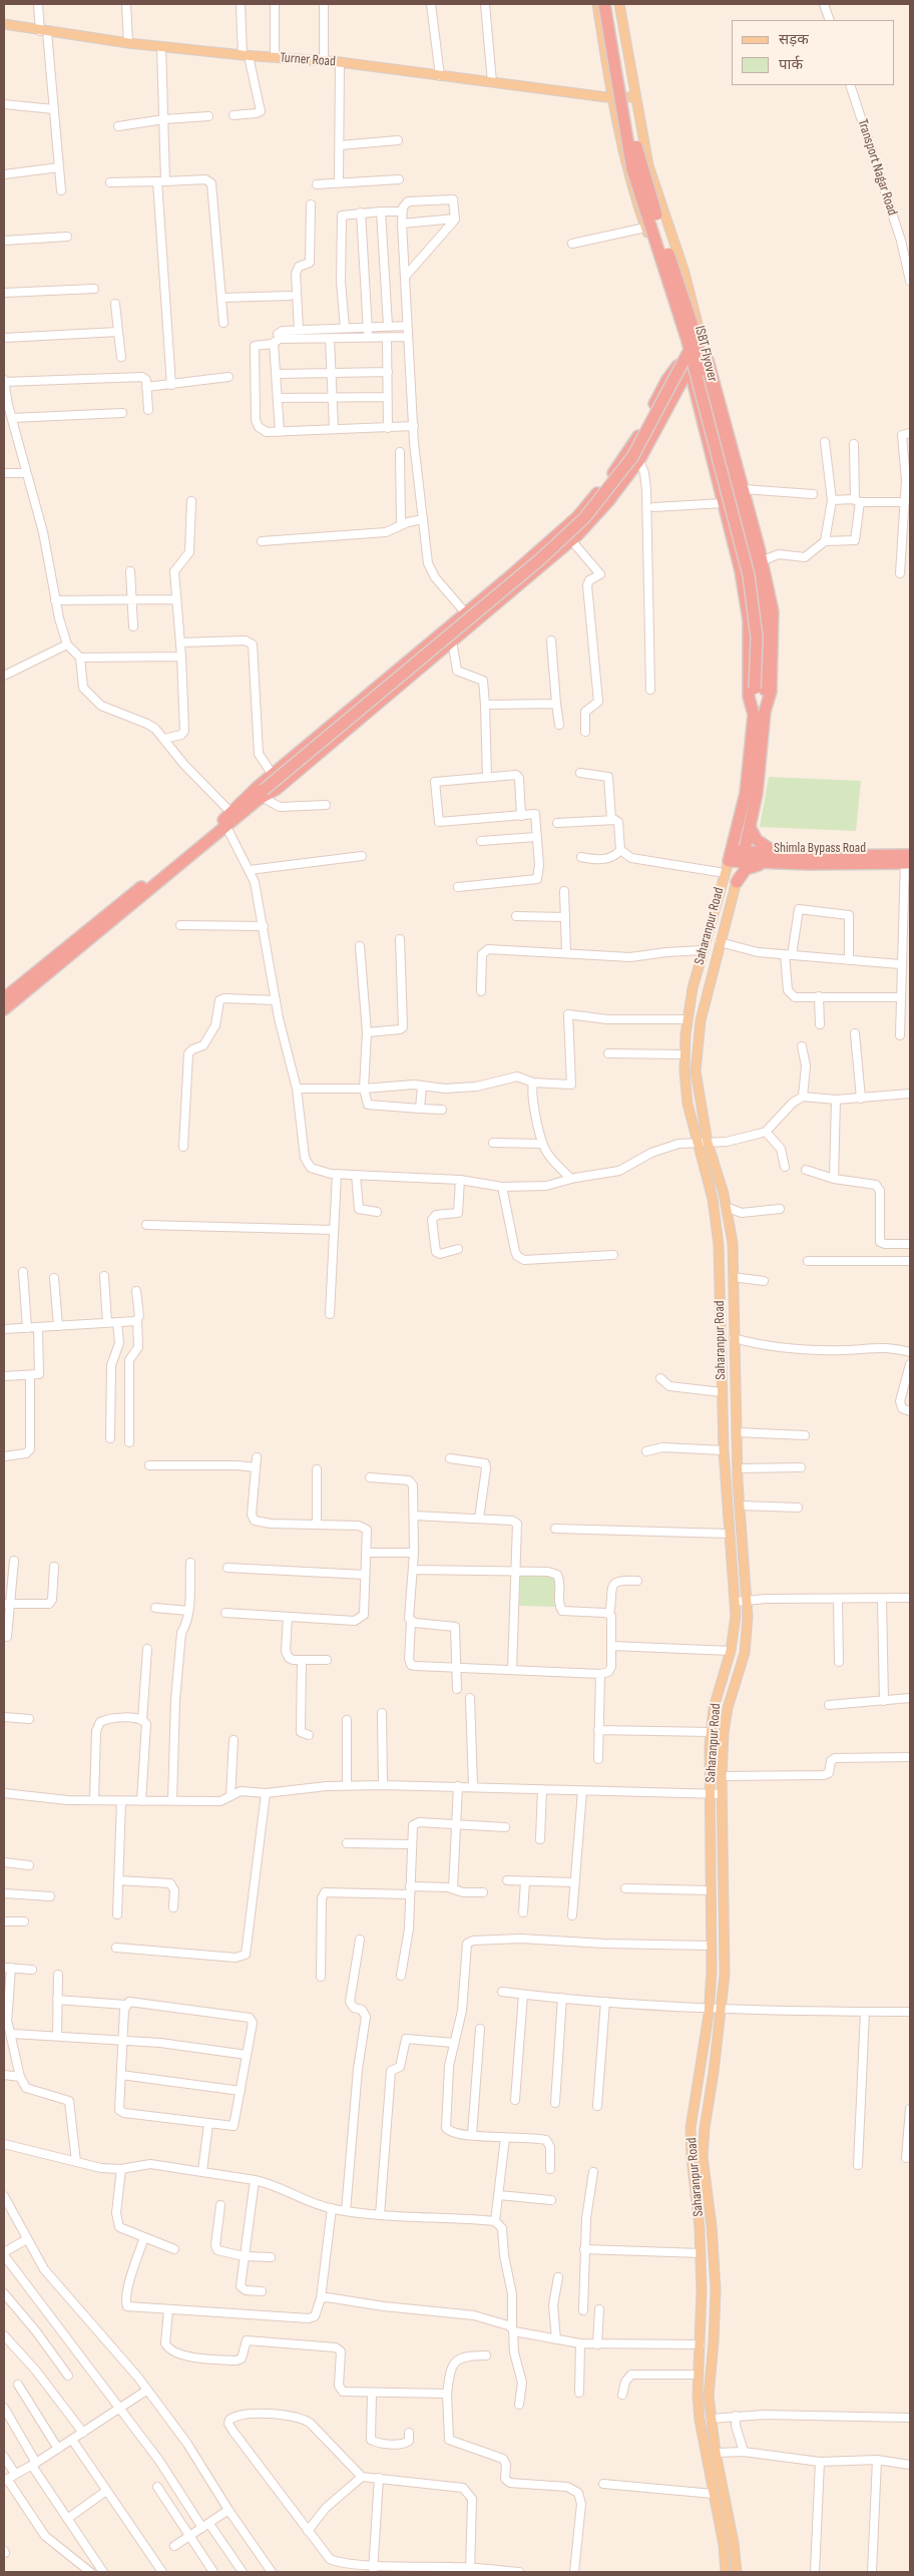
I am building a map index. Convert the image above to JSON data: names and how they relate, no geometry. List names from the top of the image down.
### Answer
{
  "streets": {
    "highway": ["ISBT Flyover", "Shimla Bypass Road"],
    "main road": ["Turner Road", "Saharanpur Road"],
    "street": ["Transport Nagar Road"]
  },
  "crossings": [
    ["Shimla Bypass Road", "Saharanpur Road"]
  ],
  "legend": ["सड़क", "पार्क"]
}
